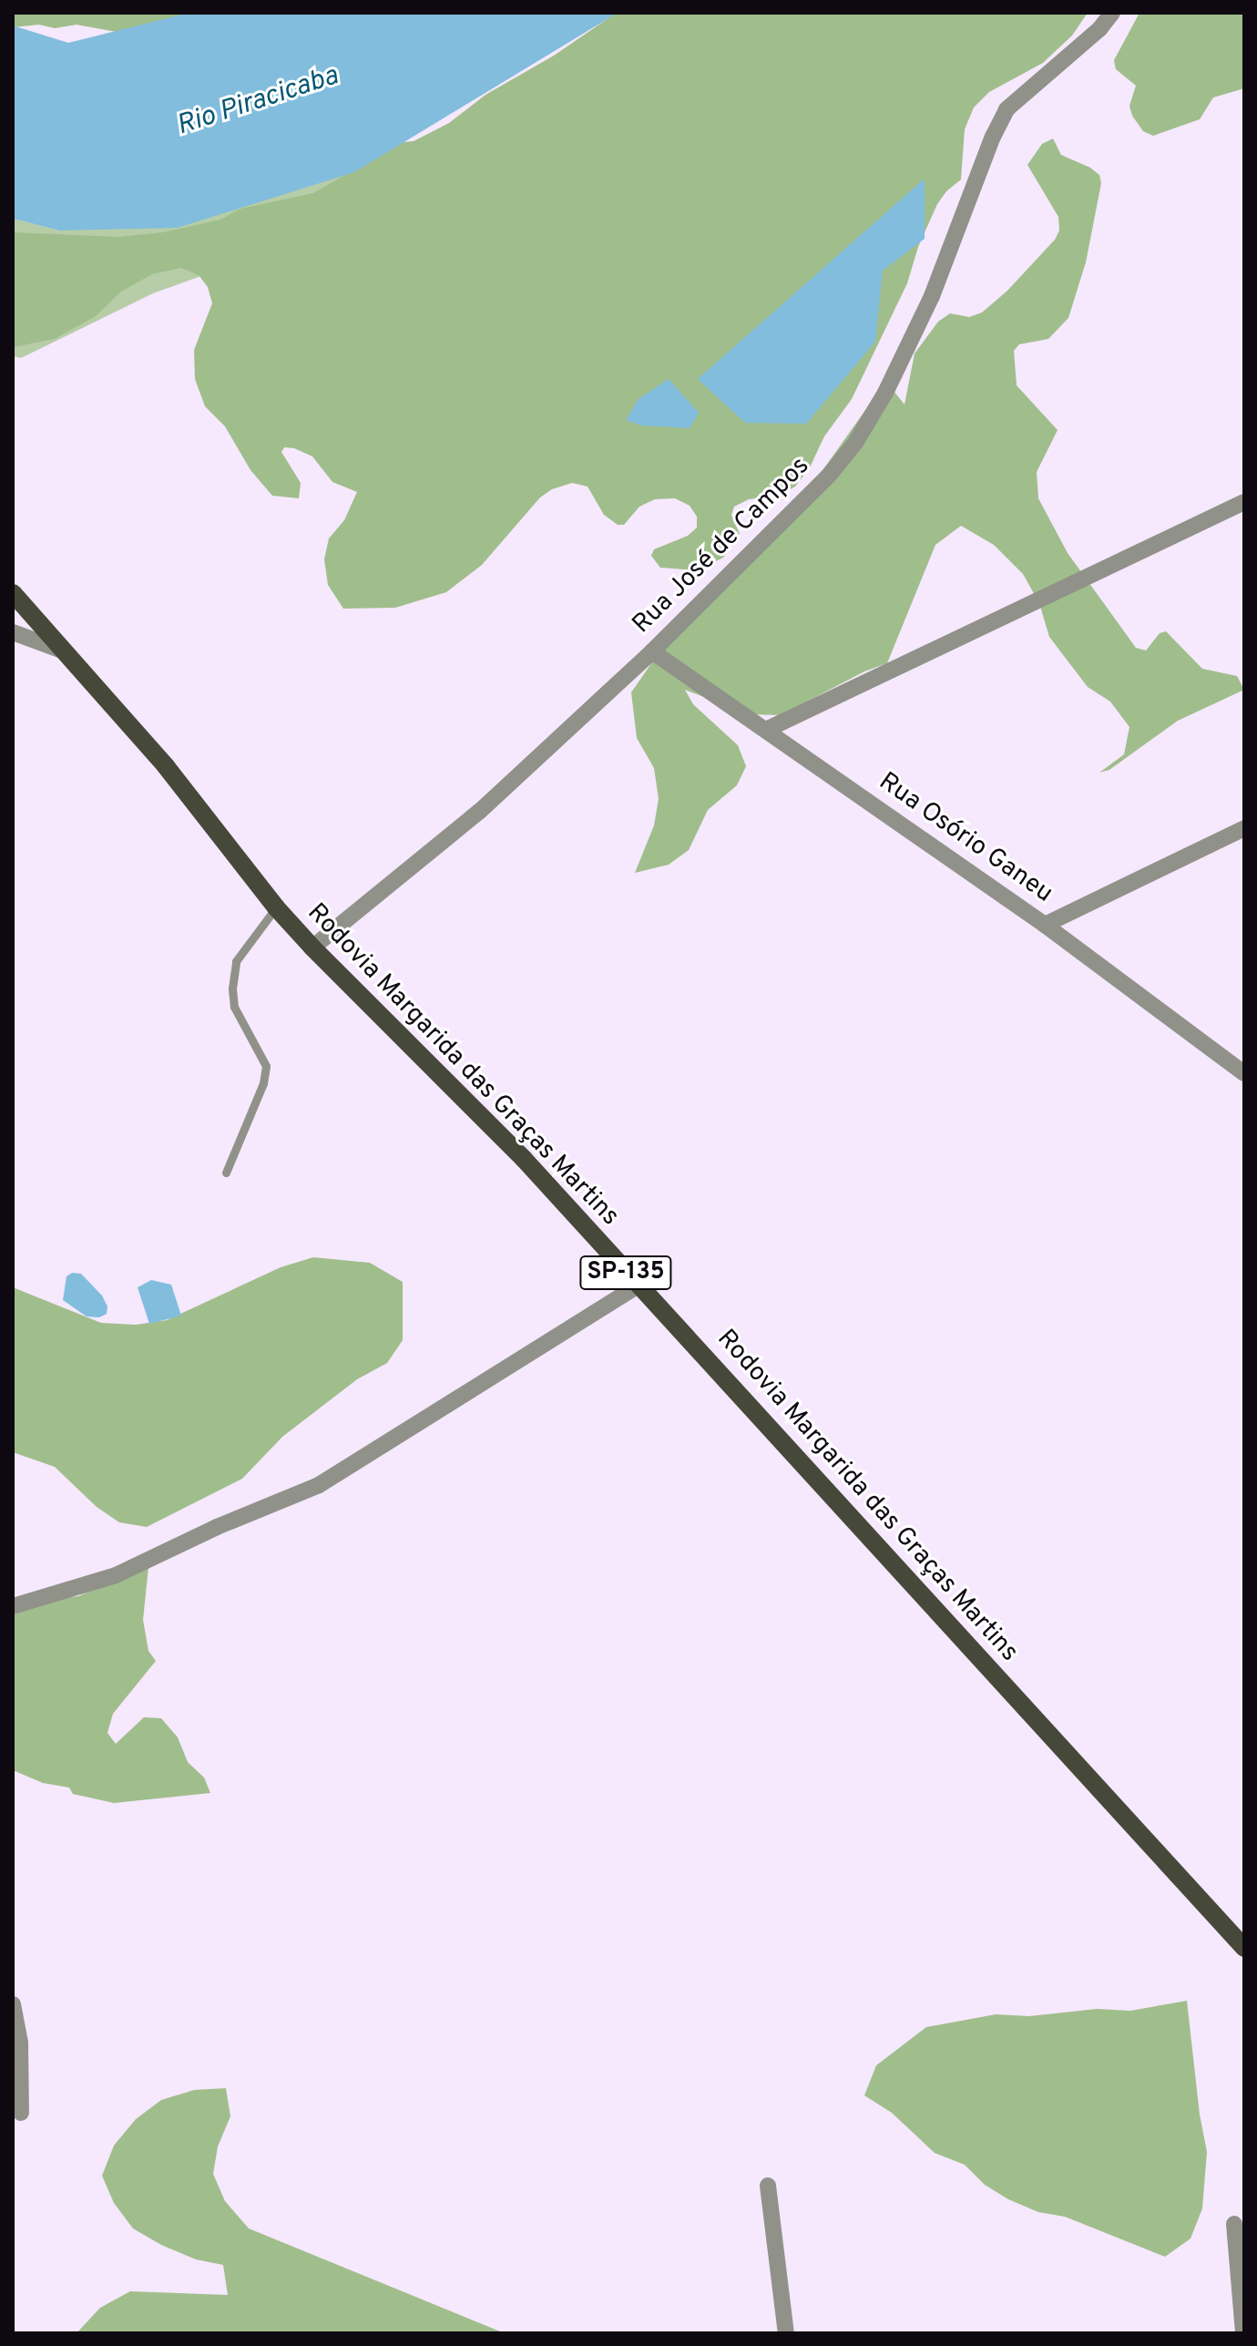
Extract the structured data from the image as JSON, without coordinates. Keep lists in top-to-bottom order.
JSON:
{
  "streets": {
    "main road": ["Rodovia Margarida das Graças Martins", "SP-135"],
    "street": ["Rua José de Campos", "Rua Osório Ganeu"]
  },
  "crossings": [
    ["Rua José de Campos", "Rua Osório Ganeu"],
    ["Rua José de Campos", "Rodovia Margarida das Graças Martins"]
  ],
  "water": ["Rio Piracicaba"]
}
